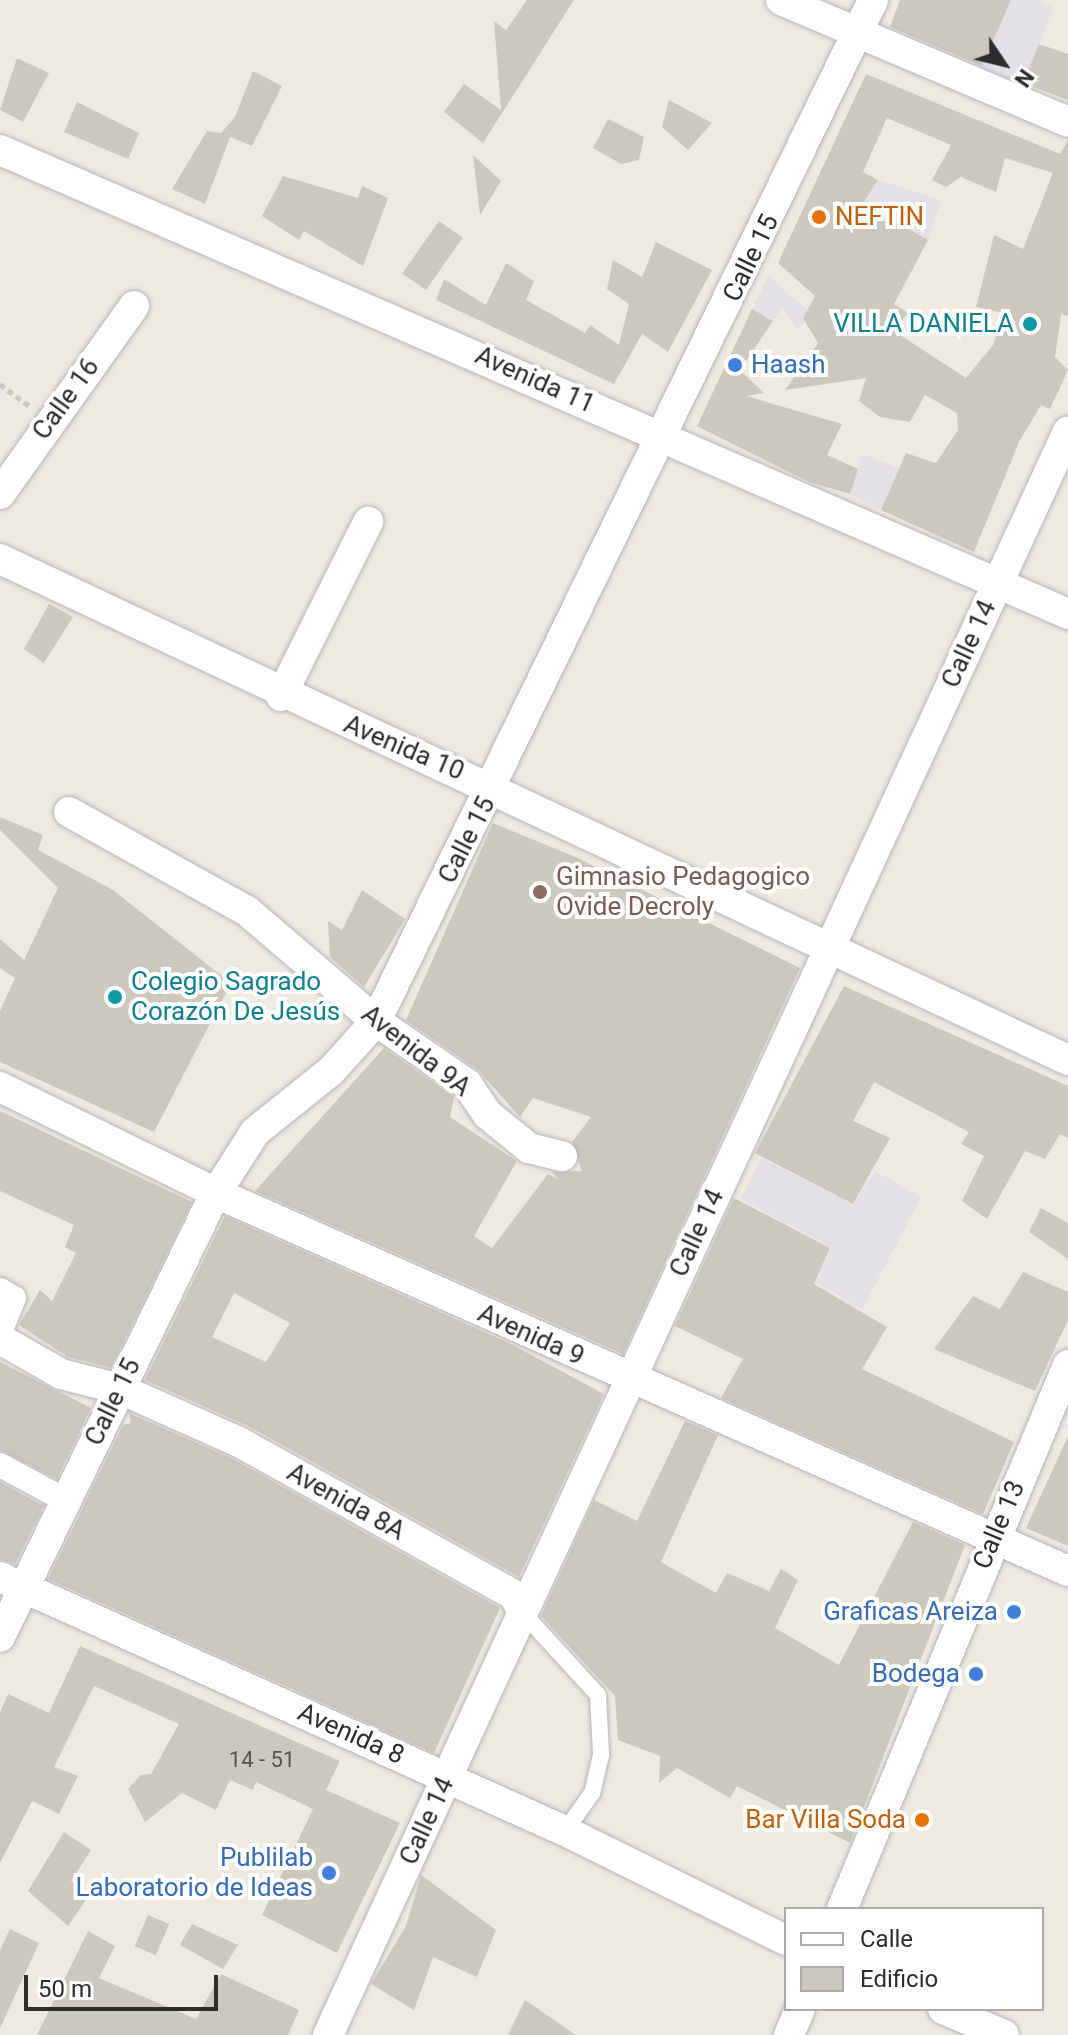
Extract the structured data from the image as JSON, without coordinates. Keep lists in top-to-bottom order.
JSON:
{
  "streets": {
    "street": [
      "Calle 15",
      "Avenida 11",
      "Calle 16",
      "Calle 14",
      "Avenida 10",
      "Avenida 9A",
      "Avenida 9",
      "Avenida 8A",
      "Calle 13",
      "Avenida 8"
    ]
  },
  "crossings": [
    ["Calle 15", "Avenida 11"],
    ["Calle 15", "Avenida 10"],
    ["Calle 15", "Avenida 9A"],
    ["Calle 15", "Avenida 9"],
    ["Calle 15", "Avenida 8A"],
    ["Calle 15", "Avenida 8"],
    ["Avenida 11", "Calle 14"],
    ["Calle 14", "Avenida 10"],
    ["Calle 14", "Avenida 9"],
    ["Calle 14", "Avenida 8A"],
    ["Calle 14", "Avenida 8"],
    ["Avenida 9", "Calle 13"],
    ["Avenida 8A", "Avenida 8"]
  ],
  "places": [
    "NEFTIN",
    "VILLA DANIELA",
    "Haash",
    "Gimnasio Pedagogico Ovide Decroly",
    "Colegio Sagrado Corazón De Jesús",
    "Graficas Areiza",
    "Bodega",
    "Bar Villa Soda",
    "Publilab Laboratorio de Ideas"
  ],
  "house_numbers": ["14 - 51"],
  "legend": ["Calle", "Edificio"],
  "scale_bar": "50 m",
  "north": "bottom right"
}
